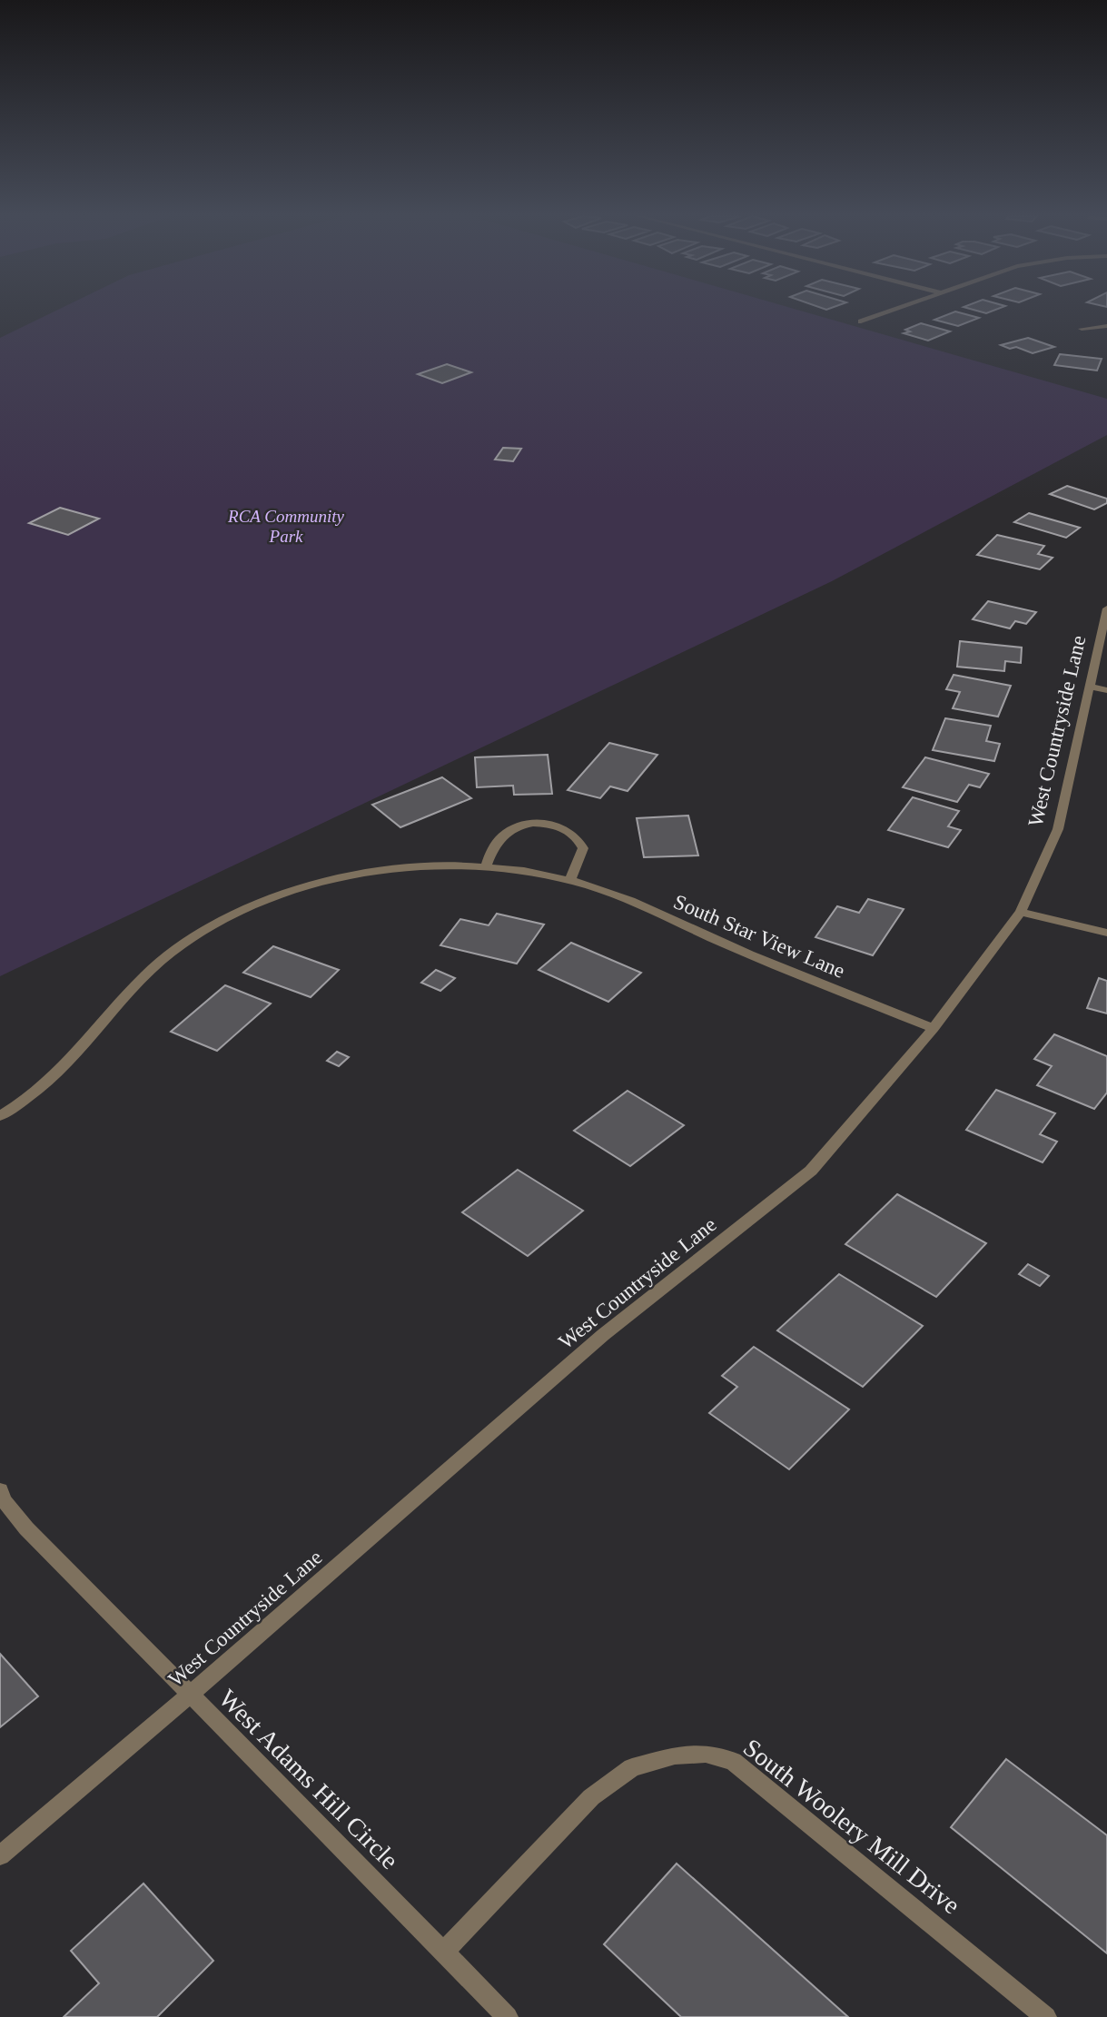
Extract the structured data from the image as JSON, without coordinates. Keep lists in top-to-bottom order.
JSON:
{
  "streets": {
    "street": [
      "West Countryside Lane",
      "South Star View Lane",
      "West Adams Hill Circle",
      "South Woolery Mill Drive"
    ]
  },
  "crossings": [
    ["West Countryside Lane", "South Star View Lane"],
    ["West Countryside Lane", "West Adams Hill Circle"],
    ["West Adams Hill Circle", "South Woolery Mill Drive"]
  ],
  "parks": ["RCA Community Park"]
}
